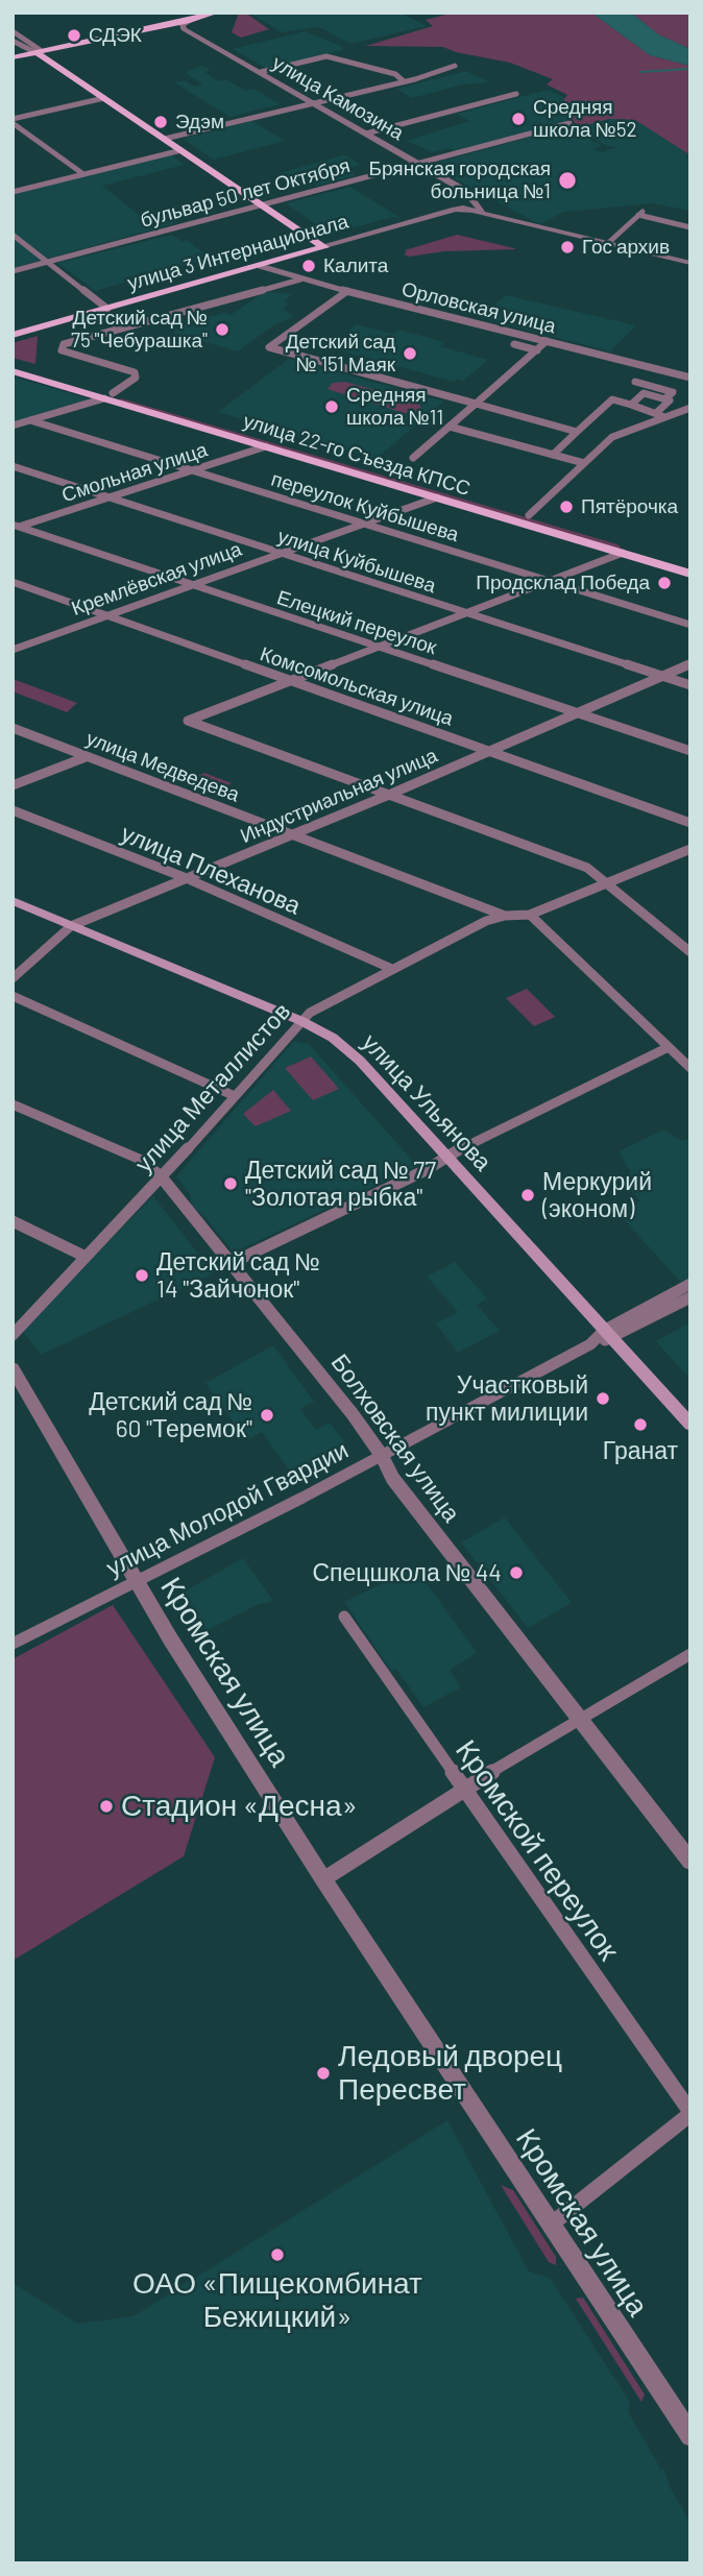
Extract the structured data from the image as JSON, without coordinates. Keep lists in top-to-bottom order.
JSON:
{
  "streets": {
    "main road": ["улица 3 Интернационала", "улица 22-го Съезда КПСС", "улица Ульянова"],
    "street": [
      "улица Камозина",
      "бульвар 50 лет Октября",
      "Орловская улица",
      "Смольная улица",
      "переулок Куйбышева",
      "улица Куйбышева",
      "Кремлёвская улица",
      "Елецкий переулок",
      "Комсомольская улица",
      "улица Медведева",
      "Индустриальная улица",
      "улица Плеханова",
      "улица Металлистов",
      "Болховская улица",
      "улица Молодой Гвардии",
      "Кромская улица",
      "Кромской переулок"
    ]
  },
  "crossings": [
    ["улица Камозина", "бульвар 50 лет Октября"],
    ["улица Камозина", "улица 3 Интернационала"],
    ["улица 3 Интернационала", "Орловская улица"],
    ["улица 22-го Съезда КПСС", "Смольная улица"],
    ["улица 22-го Съезда КПСС", "Кремлёвская улица"],
    ["Смольная улица", "переулок Куйбышева"],
    ["Смольная улица", "улица Куйбышева"],
    ["Смольная улица", "Елецкий переулок"],
    ["переулок Куйбышева", "Кремлёвская улица"],
    ["улица Куйбышева", "Кремлёвская улица"],
    ["улица Куйбышева", "Индустриальная улица"],
    ["Кремлёвская улица", "Елецкий переулок"],
    ["Кремлёвская улица", "Комсомольская улица"],
    ["Елецкий переулок", "Индустриальная улица"],
    ["Комсомольская улица", "Индустриальная улица"],
    ["улица Медведева", "Индустриальная улица"],
    ["улица Медведева", "улица Металлистов"],
    ["Индустриальная улица", "улица Плеханова"],
    ["Индустриальная улица", "улица Ульянова"],
    ["улица Плеханова", "улица Металлистов"],
    ["улица Металлистов", "улица Ульянова"],
    ["улица Металлистов", "Болховская улица"],
    ["улица Ульянова", "улица Молодой Гвардии"],
    ["Болховская улица", "улица Молодой Гвардии"],
    ["улица Молодой Гвардии", "Кромская улица"]
  ],
  "places": [
    "СДЭК",
    "Средняя школа №52",
    "Эдэм",
    "Брянская городская больница №1",
    "Гос архив",
    "Калита",
    "Детский сад № 75 \"Чебурашка\"",
    "Детский сад № 151 Маяк",
    "Средняя школа №11",
    "Пятёрочка",
    "Продсклад Победа",
    "Детский сад № 77 \"Золотая рыбка\"",
    "Меркурий (эконом)",
    "Детский сад № 14 \"Зайчонок\"",
    "Участковый пункт милиции",
    "Детский сад № 60 \"Теремок\"",
    "Гранат",
    "Спецшкола № 44",
    "Стадион «Десна»",
    "Ледовый дворец Пересвет",
    "ОАО «Пищекомбинат Бежицкий»"
  ]
}
